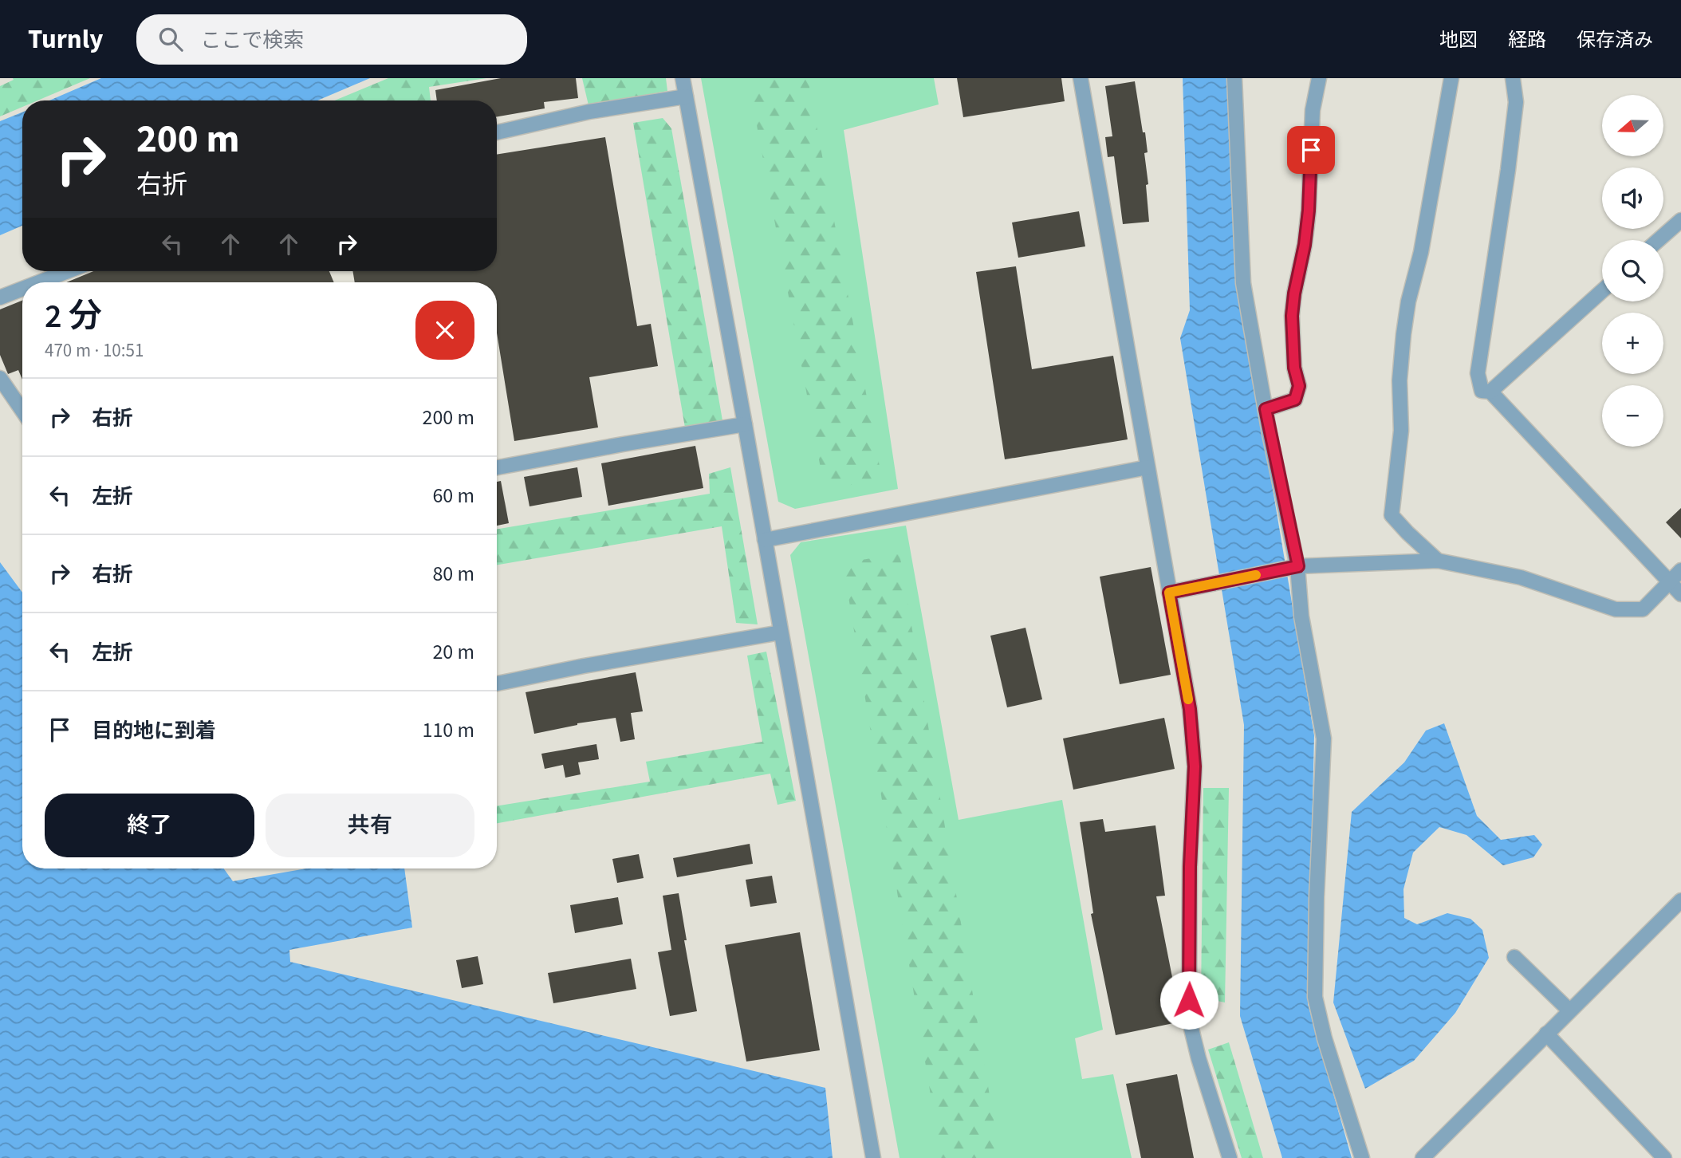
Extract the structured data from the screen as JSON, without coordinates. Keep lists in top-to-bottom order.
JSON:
{
  "north": "left",
  "page": {
    "header": "Turnly",
    "search": "ここで検索",
    "nav": ["地図", "経路", "保存済み"],
    "map_buttons": ["+", "−"],
    "turn": ["200 m", "右折"],
    "heading": ["2 分", "470 m · 10:51"],
    "list": [
      {
        "name": "右折",
        "value": "200 m"
      },
      {
        "name": "左折",
        "value": "60 m"
      },
      {
        "name": "右折",
        "value": "80 m"
      },
      {
        "name": "左折",
        "value": "20 m"
      },
      {
        "name": "目的地に到着",
        "value": "110 m"
      }
    ],
    "buttons": ["終了", "共有"]
  }
}
